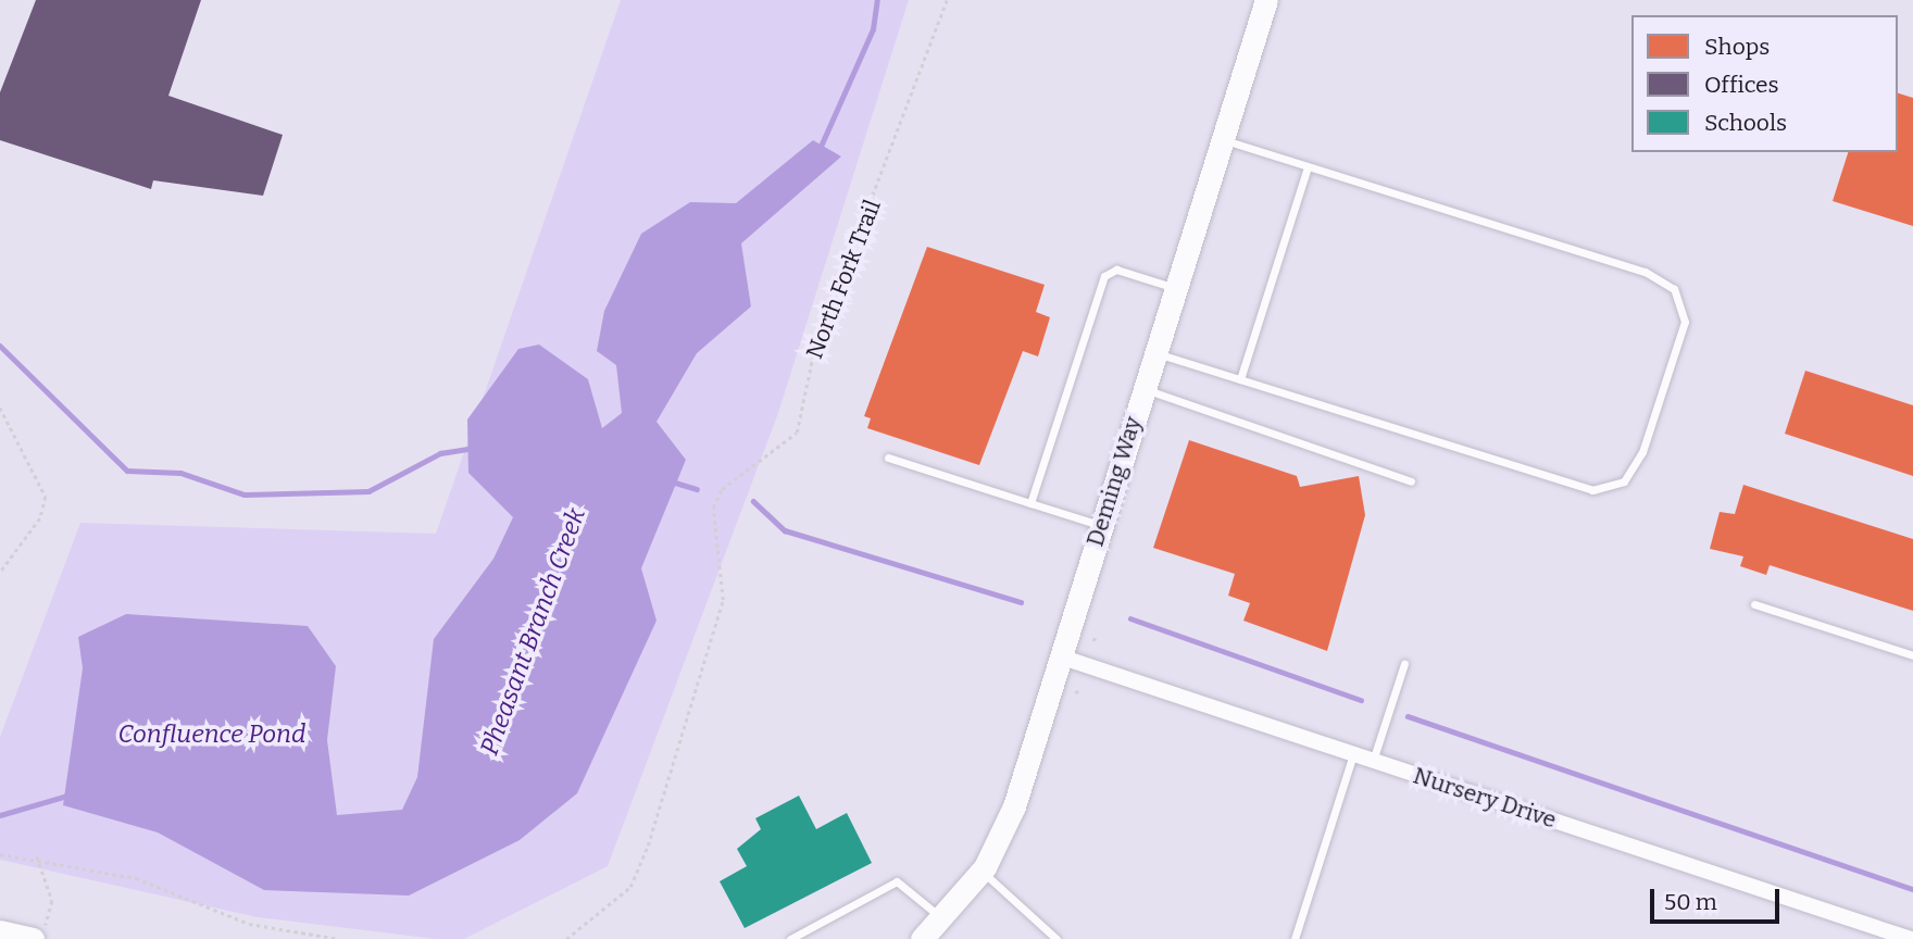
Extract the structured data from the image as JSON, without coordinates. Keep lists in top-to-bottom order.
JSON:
{
  "streets": {
    "street": ["Deming Way", "Nursery Drive"],
    "path": ["North Fork Trail"]
  },
  "crossings": [
    ["Deming Way", "Nursery Drive"]
  ],
  "water": ["Pheasant Branch Creek", "Confluence Pond"],
  "legend": ["Shops", "Offices", "Schools"],
  "scale_bar": "50 m"
}
